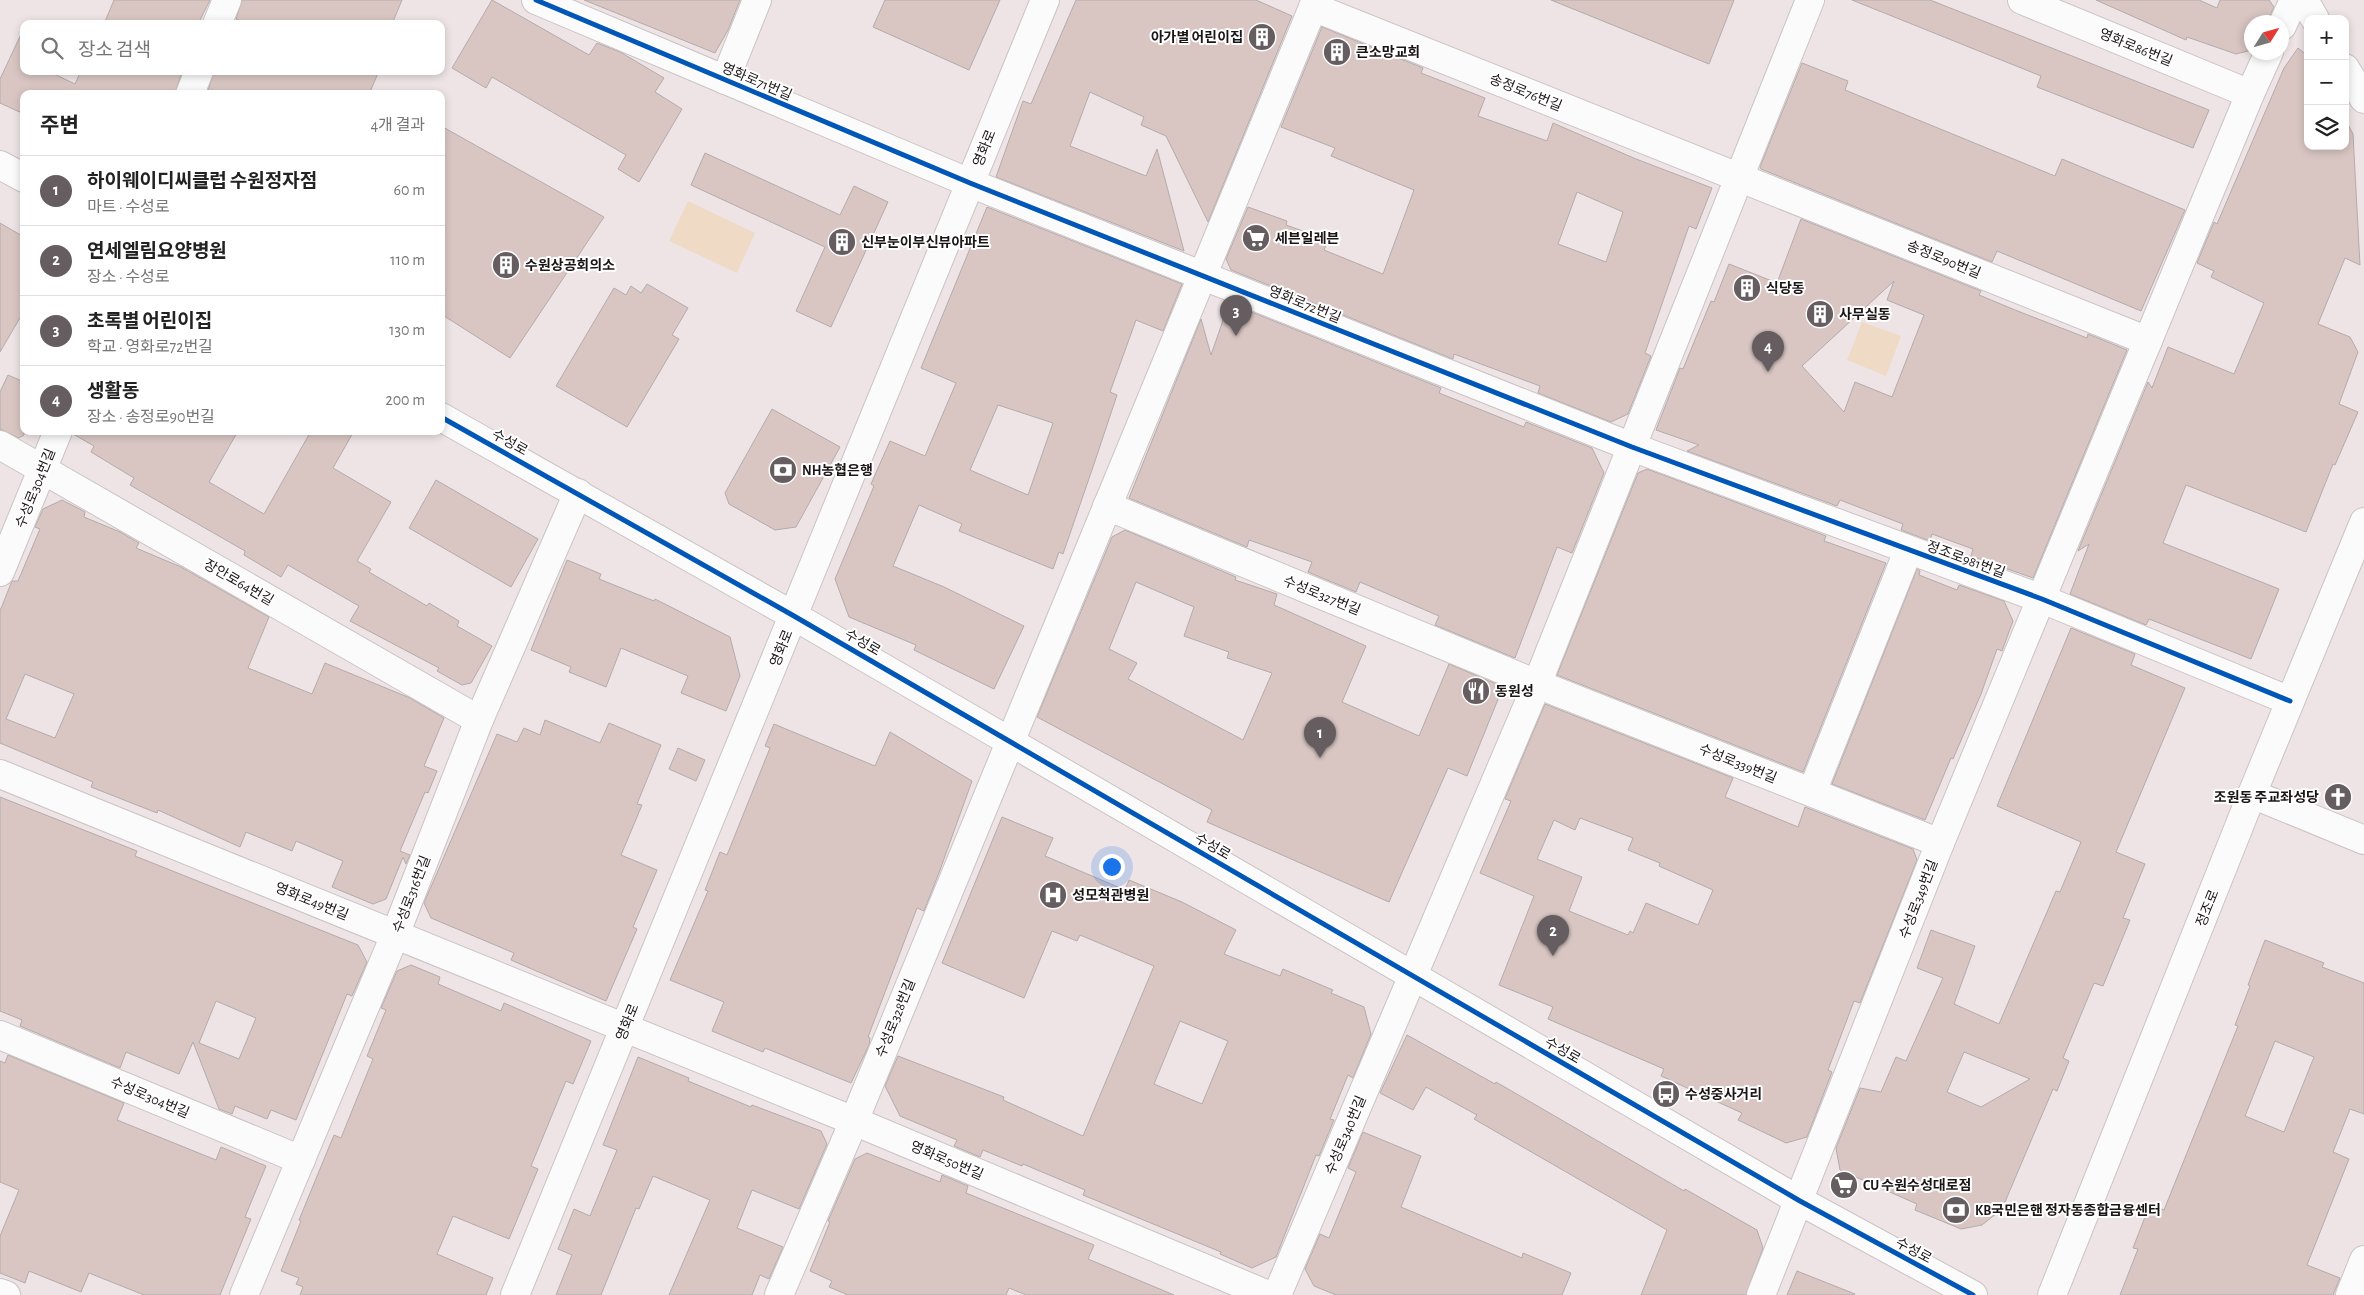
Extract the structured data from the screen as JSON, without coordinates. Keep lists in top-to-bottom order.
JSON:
{
  "streets": {
    "street": [
      "영화로86번길",
      "영화로71번길",
      "송정로76번길",
      "영화로",
      "송정로90번길",
      "영화로72번길",
      "수성로",
      "수성로304번길",
      "정조로981번길",
      "장안로64번길",
      "수성로327번길",
      "수성로339번길",
      "수성로316번길",
      "수성로349번길",
      "영화로49번길",
      "정조로",
      "수성로328번길",
      "수성로340번길",
      "영화로50번길"
    ]
  },
  "crossings": [
    ["영화로86번길", "수성로349번길"],
    ["영화로71번길", "영화로"],
    ["영화로71번길", "영화로72번길"],
    ["송정로76번길", "송정로90번길"],
    ["송정로76번길", "영화로72번길"],
    ["영화로", "영화로72번길"],
    ["영화로", "수성로"],
    ["영화로", "영화로49번길"],
    ["영화로", "영화로50번길"],
    ["송정로90번길", "수성로349번길"],
    ["영화로72번길", "정조로981번길"],
    ["수성로", "수성로316번길"],
    ["수성로", "수성로349번길"],
    ["수성로", "수성로328번길"],
    ["수성로", "수성로340번길"],
    ["수성로304번길", "장안로64번길"],
    ["수성로304번길", "수성로316번길"],
    ["정조로981번길", "수성로339번길"],
    ["정조로981번길", "수성로349번길"],
    ["정조로981번길", "정조로"],
    ["장안로64번길", "수성로316번길"],
    ["수성로327번길", "수성로339번길"],
    ["수성로339번길", "수성로349번길"],
    ["수성로316번길", "영화로49번길"],
    ["영화로49번길", "영화로50번길"],
    ["수성로328번길", "영화로50번길"]
  ],
  "places": {
    "building": [
      "아가별 어린이집",
      "큰소망교회",
      "신부눈이부신뷰아파트",
      "수원상공회의소",
      "식당동",
      "사무실동"
    ],
    "supermarket": ["세븐일레븐", "CU 수원수성대로점"],
    "bank": ["NH농협은행", "KB국민은핸 정자동종합금융센터"],
    "restaurant": ["동원성"],
    "church": ["조원동 주교좌성당"],
    "hospital": ["성모척관병원"],
    "bus stop": ["수성중사거리"]
  },
  "north": "top right",
  "page": {
    "map_buttons": ["+", "−"],
    "search": "장소 검색",
    "heading": ["주변", "4개 결과"],
    "list": [
      {
        "mark": "1",
        "name": "하이웨이디씨클럽 수원정자점",
        "note": "마트 · 수성로",
        "value": "60 m"
      },
      {
        "mark": "2",
        "name": "연세엘림요양병원",
        "note": "장소 · 수성로",
        "value": "110 m"
      },
      {
        "mark": "3",
        "name": "초록별 어린이집",
        "note": "학교 · 영화로72번길",
        "value": "130 m"
      },
      {
        "mark": "4",
        "name": "생활동",
        "note": "장소 · 송정로90번길",
        "value": "200 m"
      }
    ],
    "pins": [
      "3",
      "4",
      "1",
      "2"
    ]
  }
}
